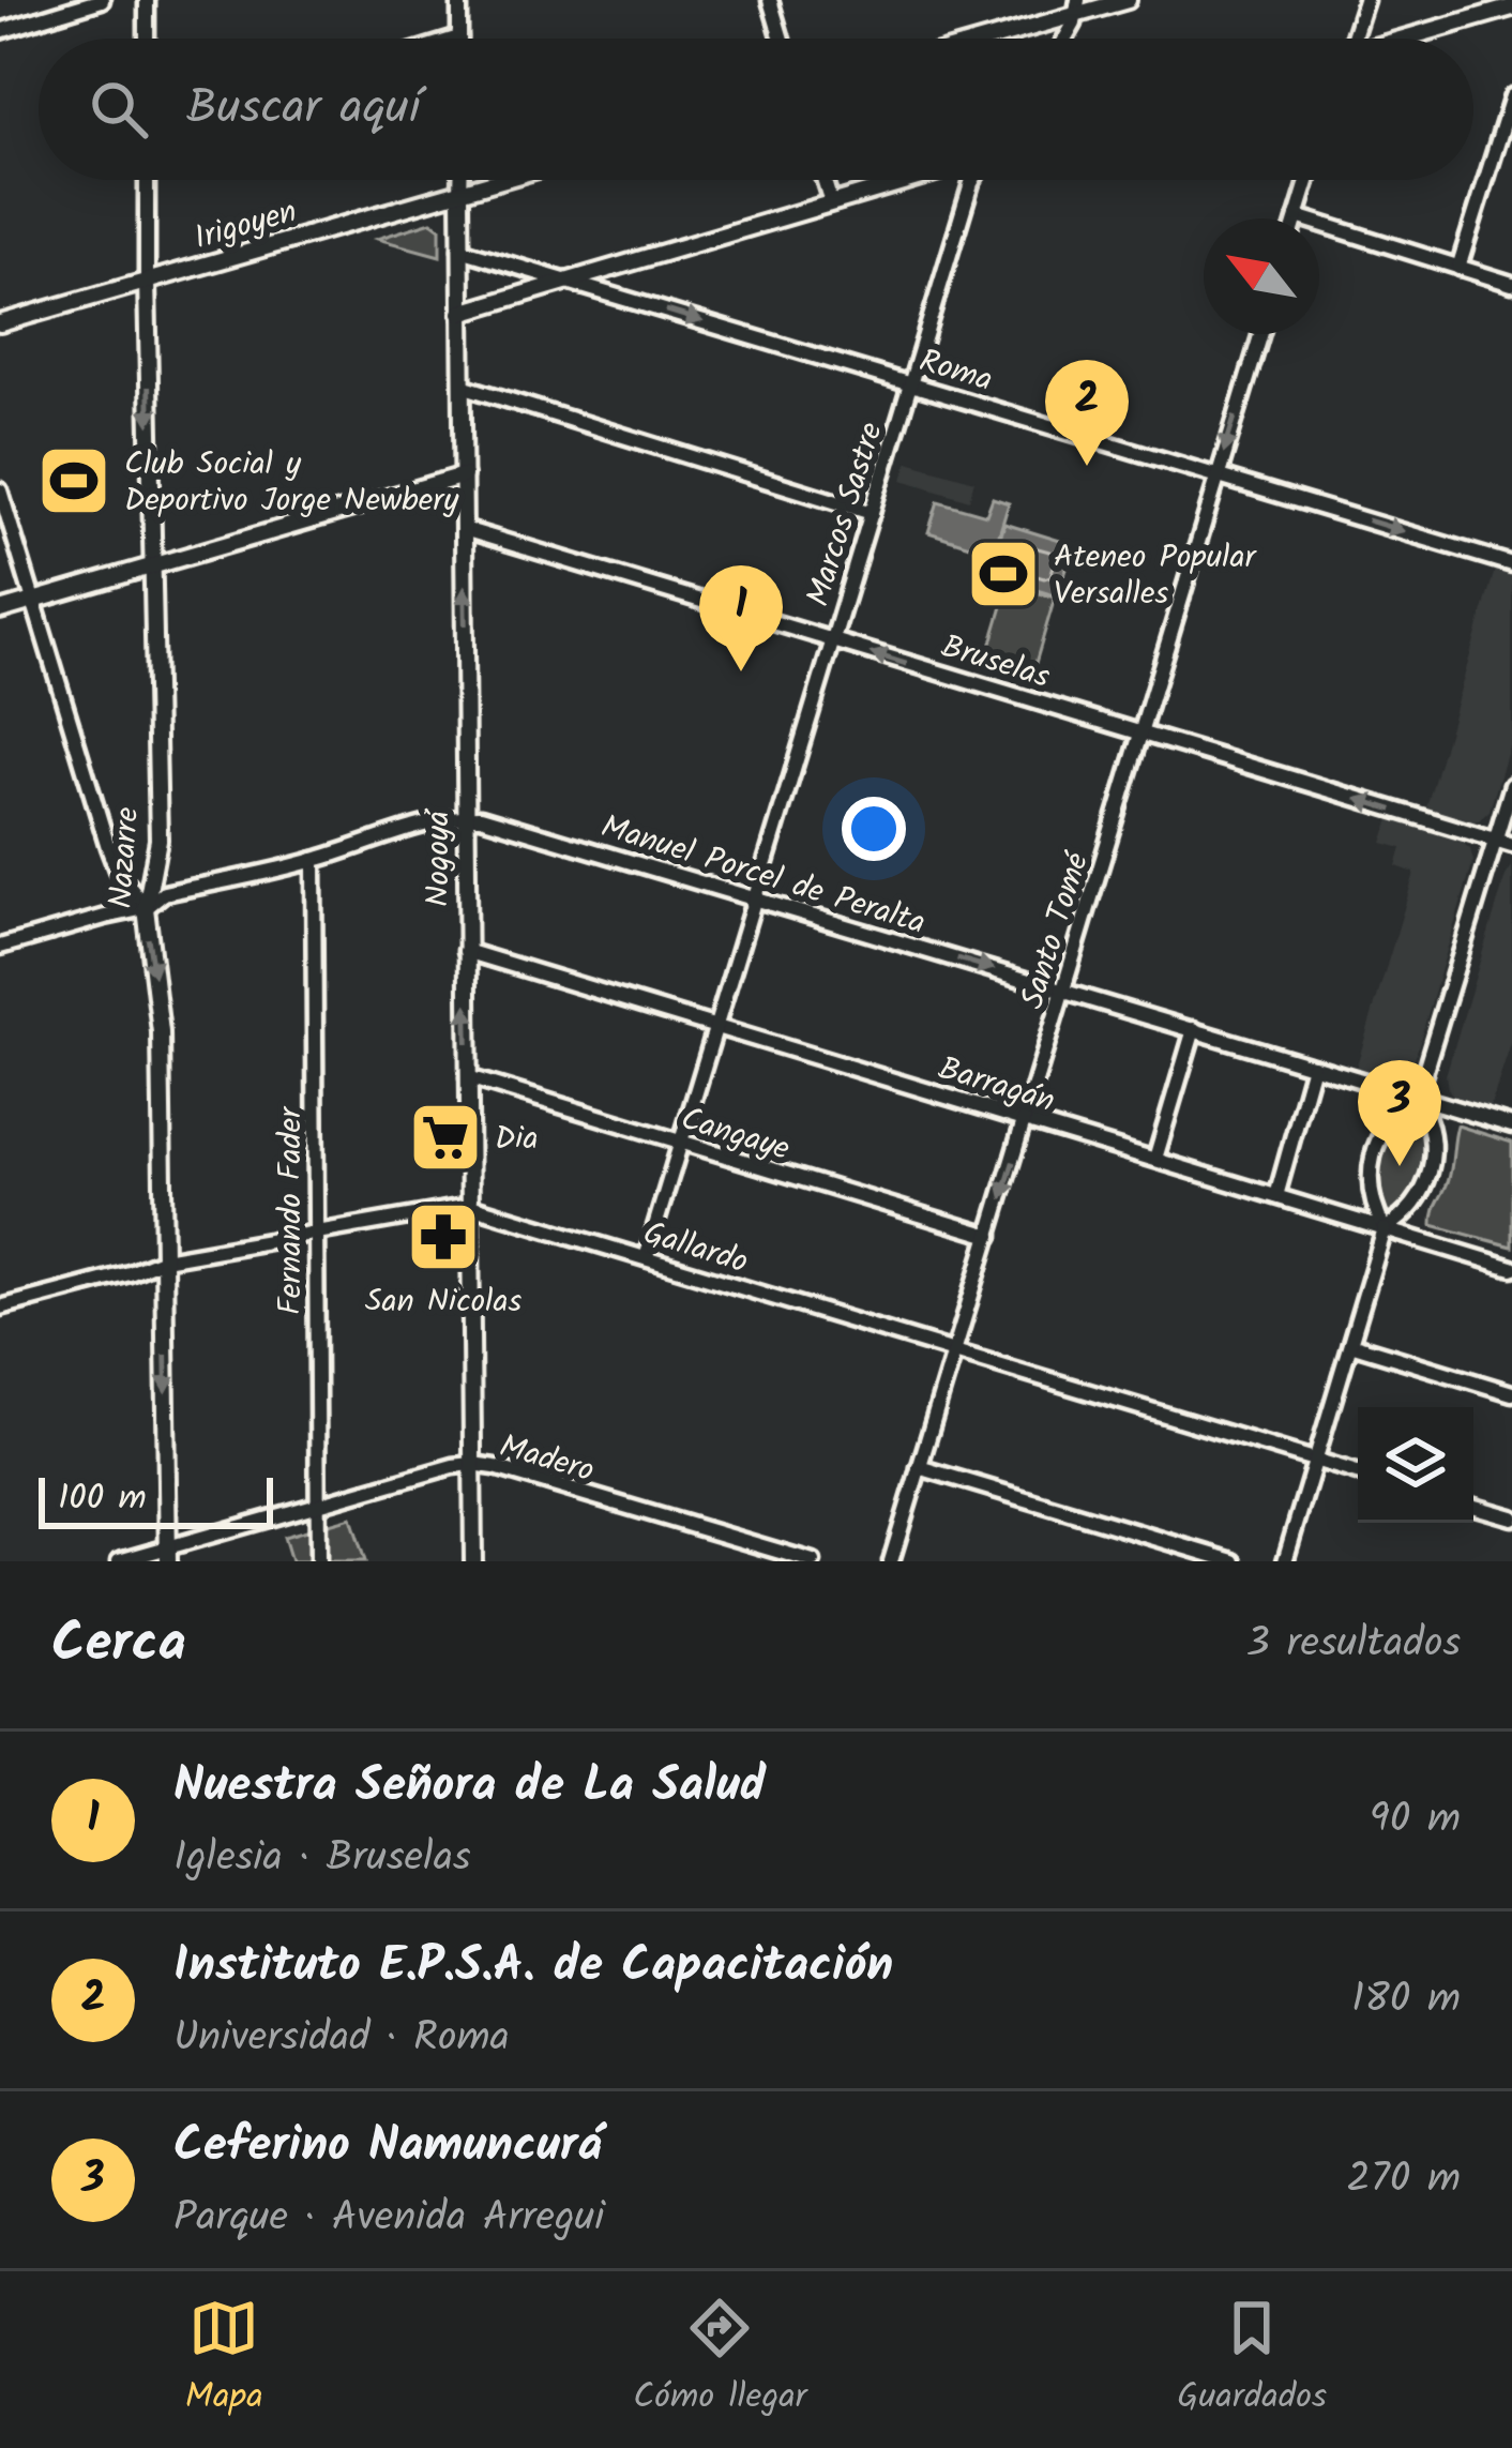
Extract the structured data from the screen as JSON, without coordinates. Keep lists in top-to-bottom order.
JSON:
{
  "streets": {
    "street": [
      "Irigoyen",
      "Roma",
      "Marcos Sastre",
      "Bruselas",
      "Nazarre",
      "Nogoyá",
      "Manuel Porcel de Peralta",
      "Santo Tomé",
      "Barragán",
      "Cangaye",
      "Fernando Fader",
      "Gallardo",
      "Madero"
    ]
  },
  "crossings": [
    ["Irigoyen", "Nazarre"],
    ["Irigoyen", "Nogoyá"],
    ["Roma", "Marcos Sastre"],
    ["Roma", "Nogoyá"],
    ["Roma", "Santo Tomé"],
    ["Marcos Sastre", "Bruselas"],
    ["Marcos Sastre", "Manuel Porcel de Peralta"],
    ["Marcos Sastre", "Barragán"],
    ["Marcos Sastre", "Cangaye"],
    ["Marcos Sastre", "Gallardo"],
    ["Bruselas", "Nogoyá"],
    ["Bruselas", "Santo Tomé"],
    ["Nazarre", "Manuel Porcel de Peralta"],
    ["Nazarre", "Gallardo"],
    ["Nazarre", "Madero"],
    ["Nogoyá", "Manuel Porcel de Peralta"],
    ["Nogoyá", "Barragán"],
    ["Nogoyá", "Cangaye"],
    ["Nogoyá", "Gallardo"],
    ["Nogoyá", "Madero"],
    ["Manuel Porcel de Peralta", "Santo Tomé"],
    ["Manuel Porcel de Peralta", "Fernando Fader"],
    ["Santo Tomé", "Barragán"],
    ["Santo Tomé", "Cangaye"],
    ["Santo Tomé", "Gallardo"],
    ["Fernando Fader", "Gallardo"],
    ["Fernando Fader", "Madero"]
  ],
  "one_way": ["Roma", "Bruselas", "Nazarre"],
  "places": {
    "sports": ["Club Social y Deportivo Jorge Newbery", "Ateneo Popular Versalles"],
    "supermarket": ["Dia"],
    "pharmacy": ["San Nicolas"]
  },
  "scale_bar": "100 m",
  "north": "top left",
  "page": {
    "search": "Buscar aquí",
    "pins": ["2", "1", "3"],
    "scale": "100 m",
    "heading": ["Cerca", "3 resultados"],
    "list": [
      {
        "mark": "1",
        "name": "Nuestra Señora de La Salud",
        "note": "Iglesia · Bruselas",
        "value": "90 m"
      },
      {
        "mark": "2",
        "name": "Instituto E.P.S.A. de Capacitación",
        "note": "Universidad · Roma",
        "value": "180 m"
      },
      {
        "mark": "3",
        "name": "Ceferino Namuncurá",
        "note": "Parque · Avenida Arregui",
        "value": "270 m"
      }
    ],
    "nav": ["Mapa", "Cómo llegar", "Guardados"]
  }
}
